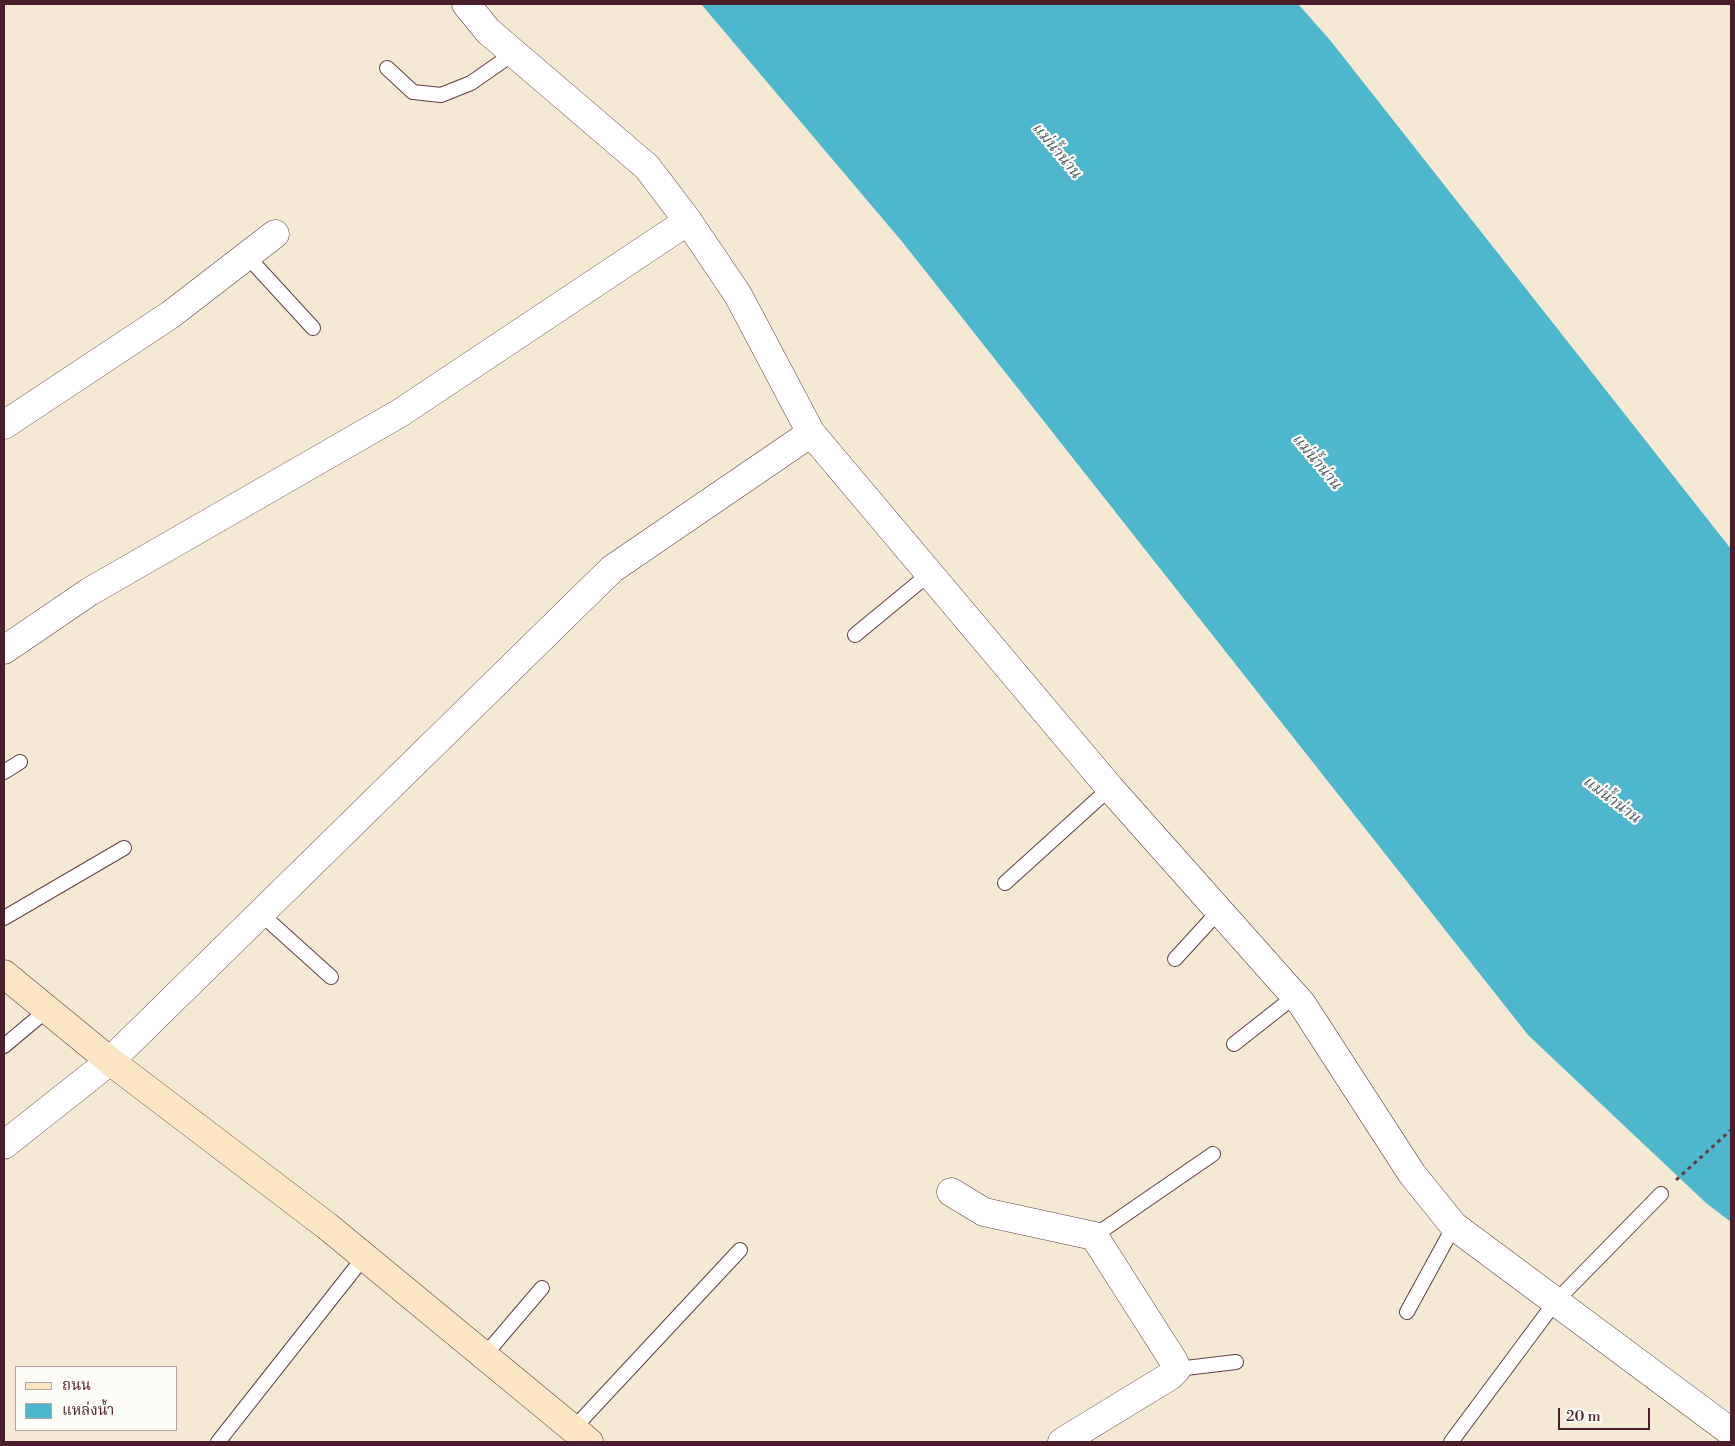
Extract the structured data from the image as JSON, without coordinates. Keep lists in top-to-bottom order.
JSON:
{
  "water": ["แม่น้ำน่าน"],
  "legend": ["ถนน", "แหล่งน้ำ"],
  "scale_bar": "20 m"
}
